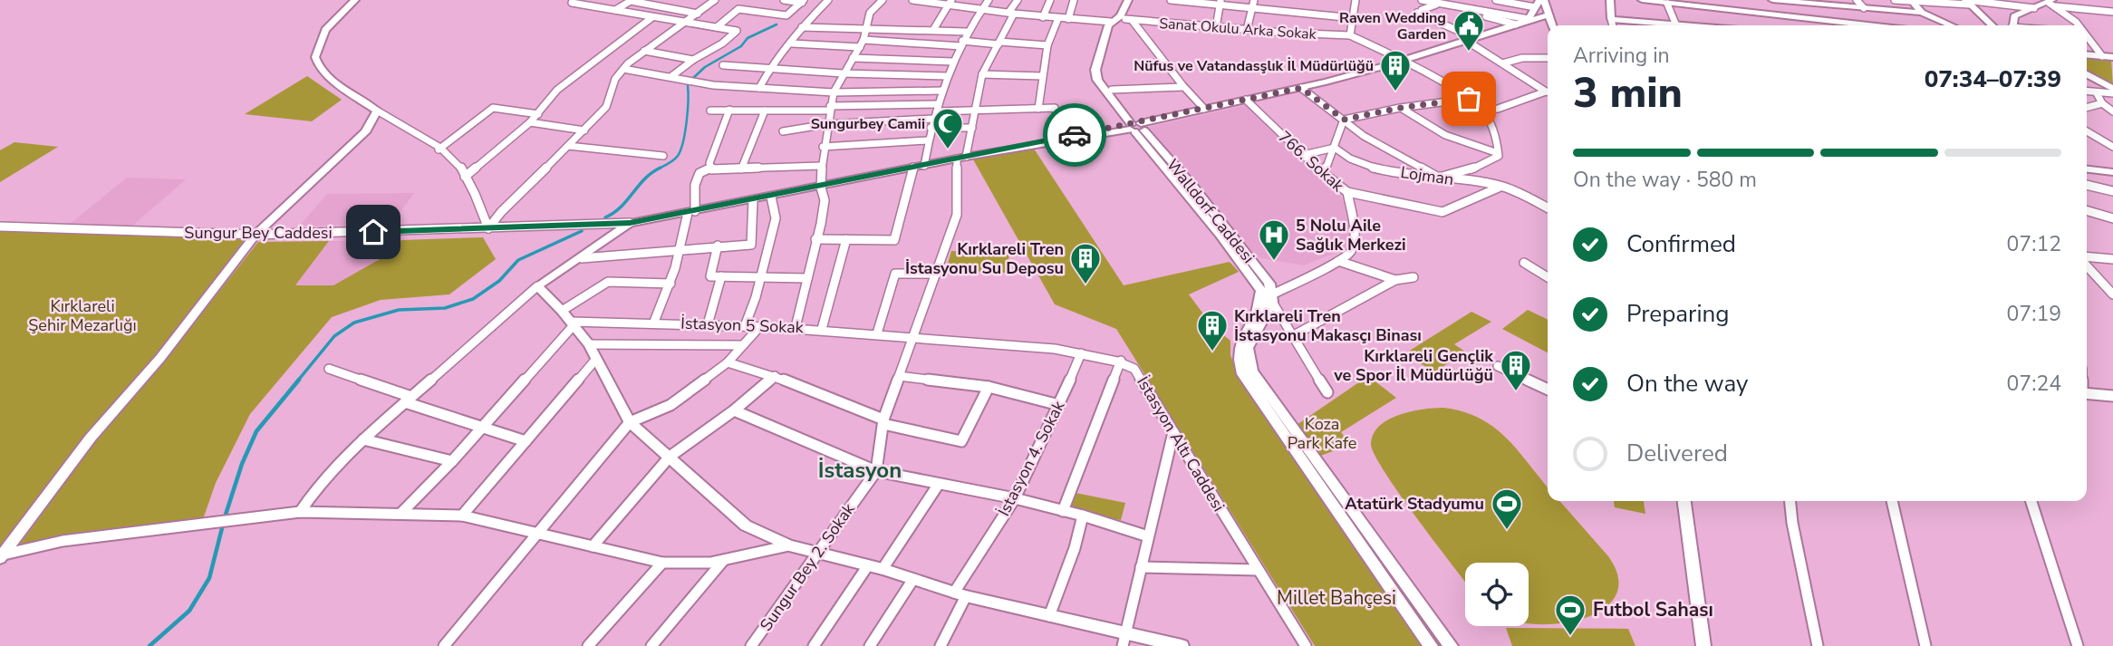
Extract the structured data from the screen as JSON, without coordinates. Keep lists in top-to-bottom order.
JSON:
{
  "streets": {
    "main road": ["Sungur Bey Caddesi"],
    "street": [
      "Sanat Okulu Arka Sokak",
      "766. Sokak",
      "Lojman",
      "Walldorf Caddesi",
      "İstasyon 5 Sokak",
      "İstasyon Altı Caddesi",
      "İstasyon 4. Sokak",
      "Sungur Bey 2. Sokak"
    ]
  },
  "crossings": [
    ["Sanat Okulu Arka Sokak", "Walldorf Caddesi"],
    ["766. Sokak", "Sungur Bey Caddesi"],
    ["Walldorf Caddesi", "Sungur Bey Caddesi"],
    ["Sungur Bey Caddesi", "Sungur Bey 2. Sokak"],
    ["İstasyon 5 Sokak", "Sungur Bey 2. Sokak"]
  ],
  "districts": ["İstasyon"],
  "parks": ["Kırklareli Şehir Mezarlığı", "Koza Park Kafe", "Millet Bahçesi"],
  "places": {
    "public building": ["Raven Wedding Garden"],
    "building": [
      "Nüfus ve Vatandasşlık İl Müdürlüğü",
      "Kırklareli Tren İstasyonu Su Deposu",
      "Kırklareli Tren İstasyonu Makasçı Binası",
      "Kırklareli Gençlik ve Spor İl Müdürlüğü"
    ],
    "mosque": ["Sungurbey Camii"],
    "hospital": ["5 Nolu Aile Sağlık Merkezi"],
    "sports": ["Atatürk Stadyumu", "Futbol Sahası"]
  },
  "page": {
    "heading": ["3 min", "Arriving in", "07:34–07:39"],
    "bar": "On the way · 580 m",
    "list": [
      ["Confirmed", "07:12"],
      ["Preparing", "07:19"],
      ["On the way", "07:24"],
      "Delivered"
    ]
  }
}
